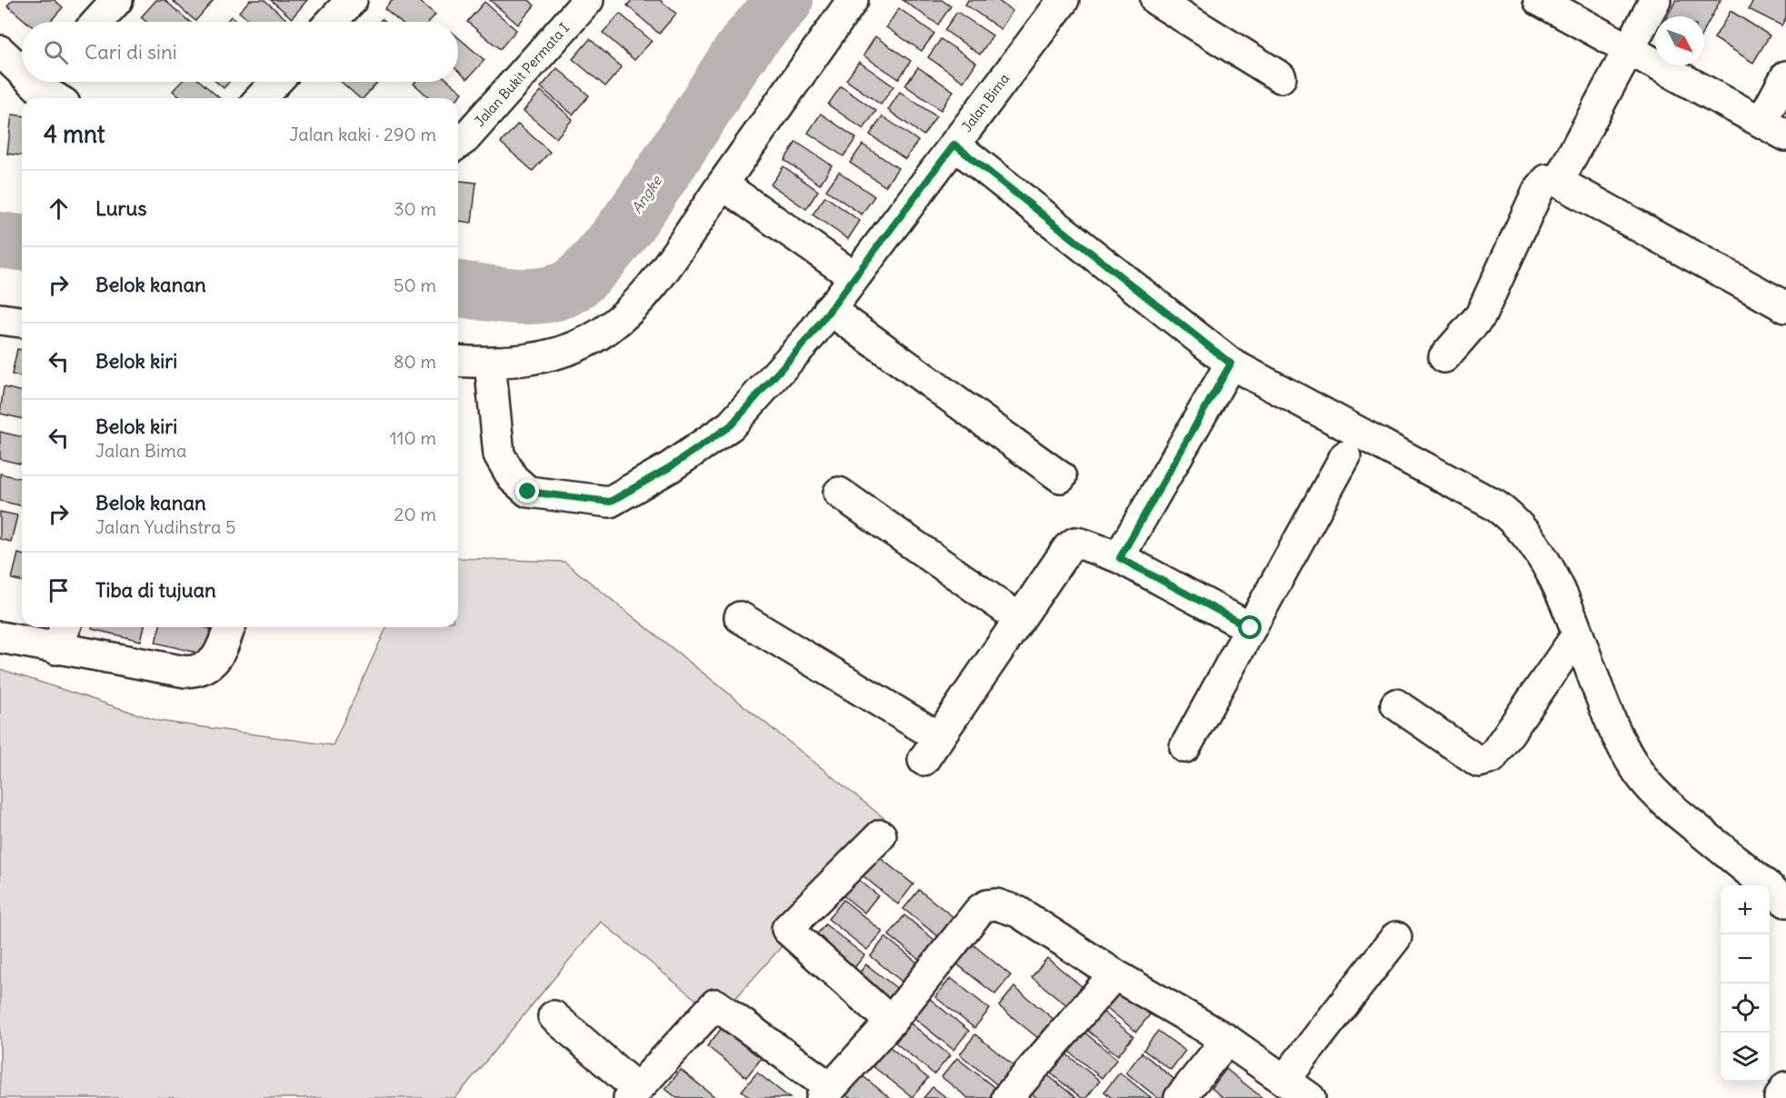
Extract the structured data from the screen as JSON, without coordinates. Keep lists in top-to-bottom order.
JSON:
{
  "streets": {
    "street": ["Jalan Bukit Permata I", "Jalan Bima"]
  },
  "water": ["Angke"],
  "north": "bottom right",
  "page": {
    "search": "Cari di sini",
    "heading": ["4 mnt", "Jalan kaki · 290 m"],
    "list": [
      ["Lurus", "30 m"],
      ["Belok kanan", "50 m"],
      ["Belok kiri", "80 m"],
      ["Belok kiri", "Jalan Bima", "110 m"],
      ["Belok kanan", "Jalan Yudihstra 5", "20 m"],
      "Tiba di tujuan"
    ],
    "map_buttons": ["+", "−"]
  }
}
